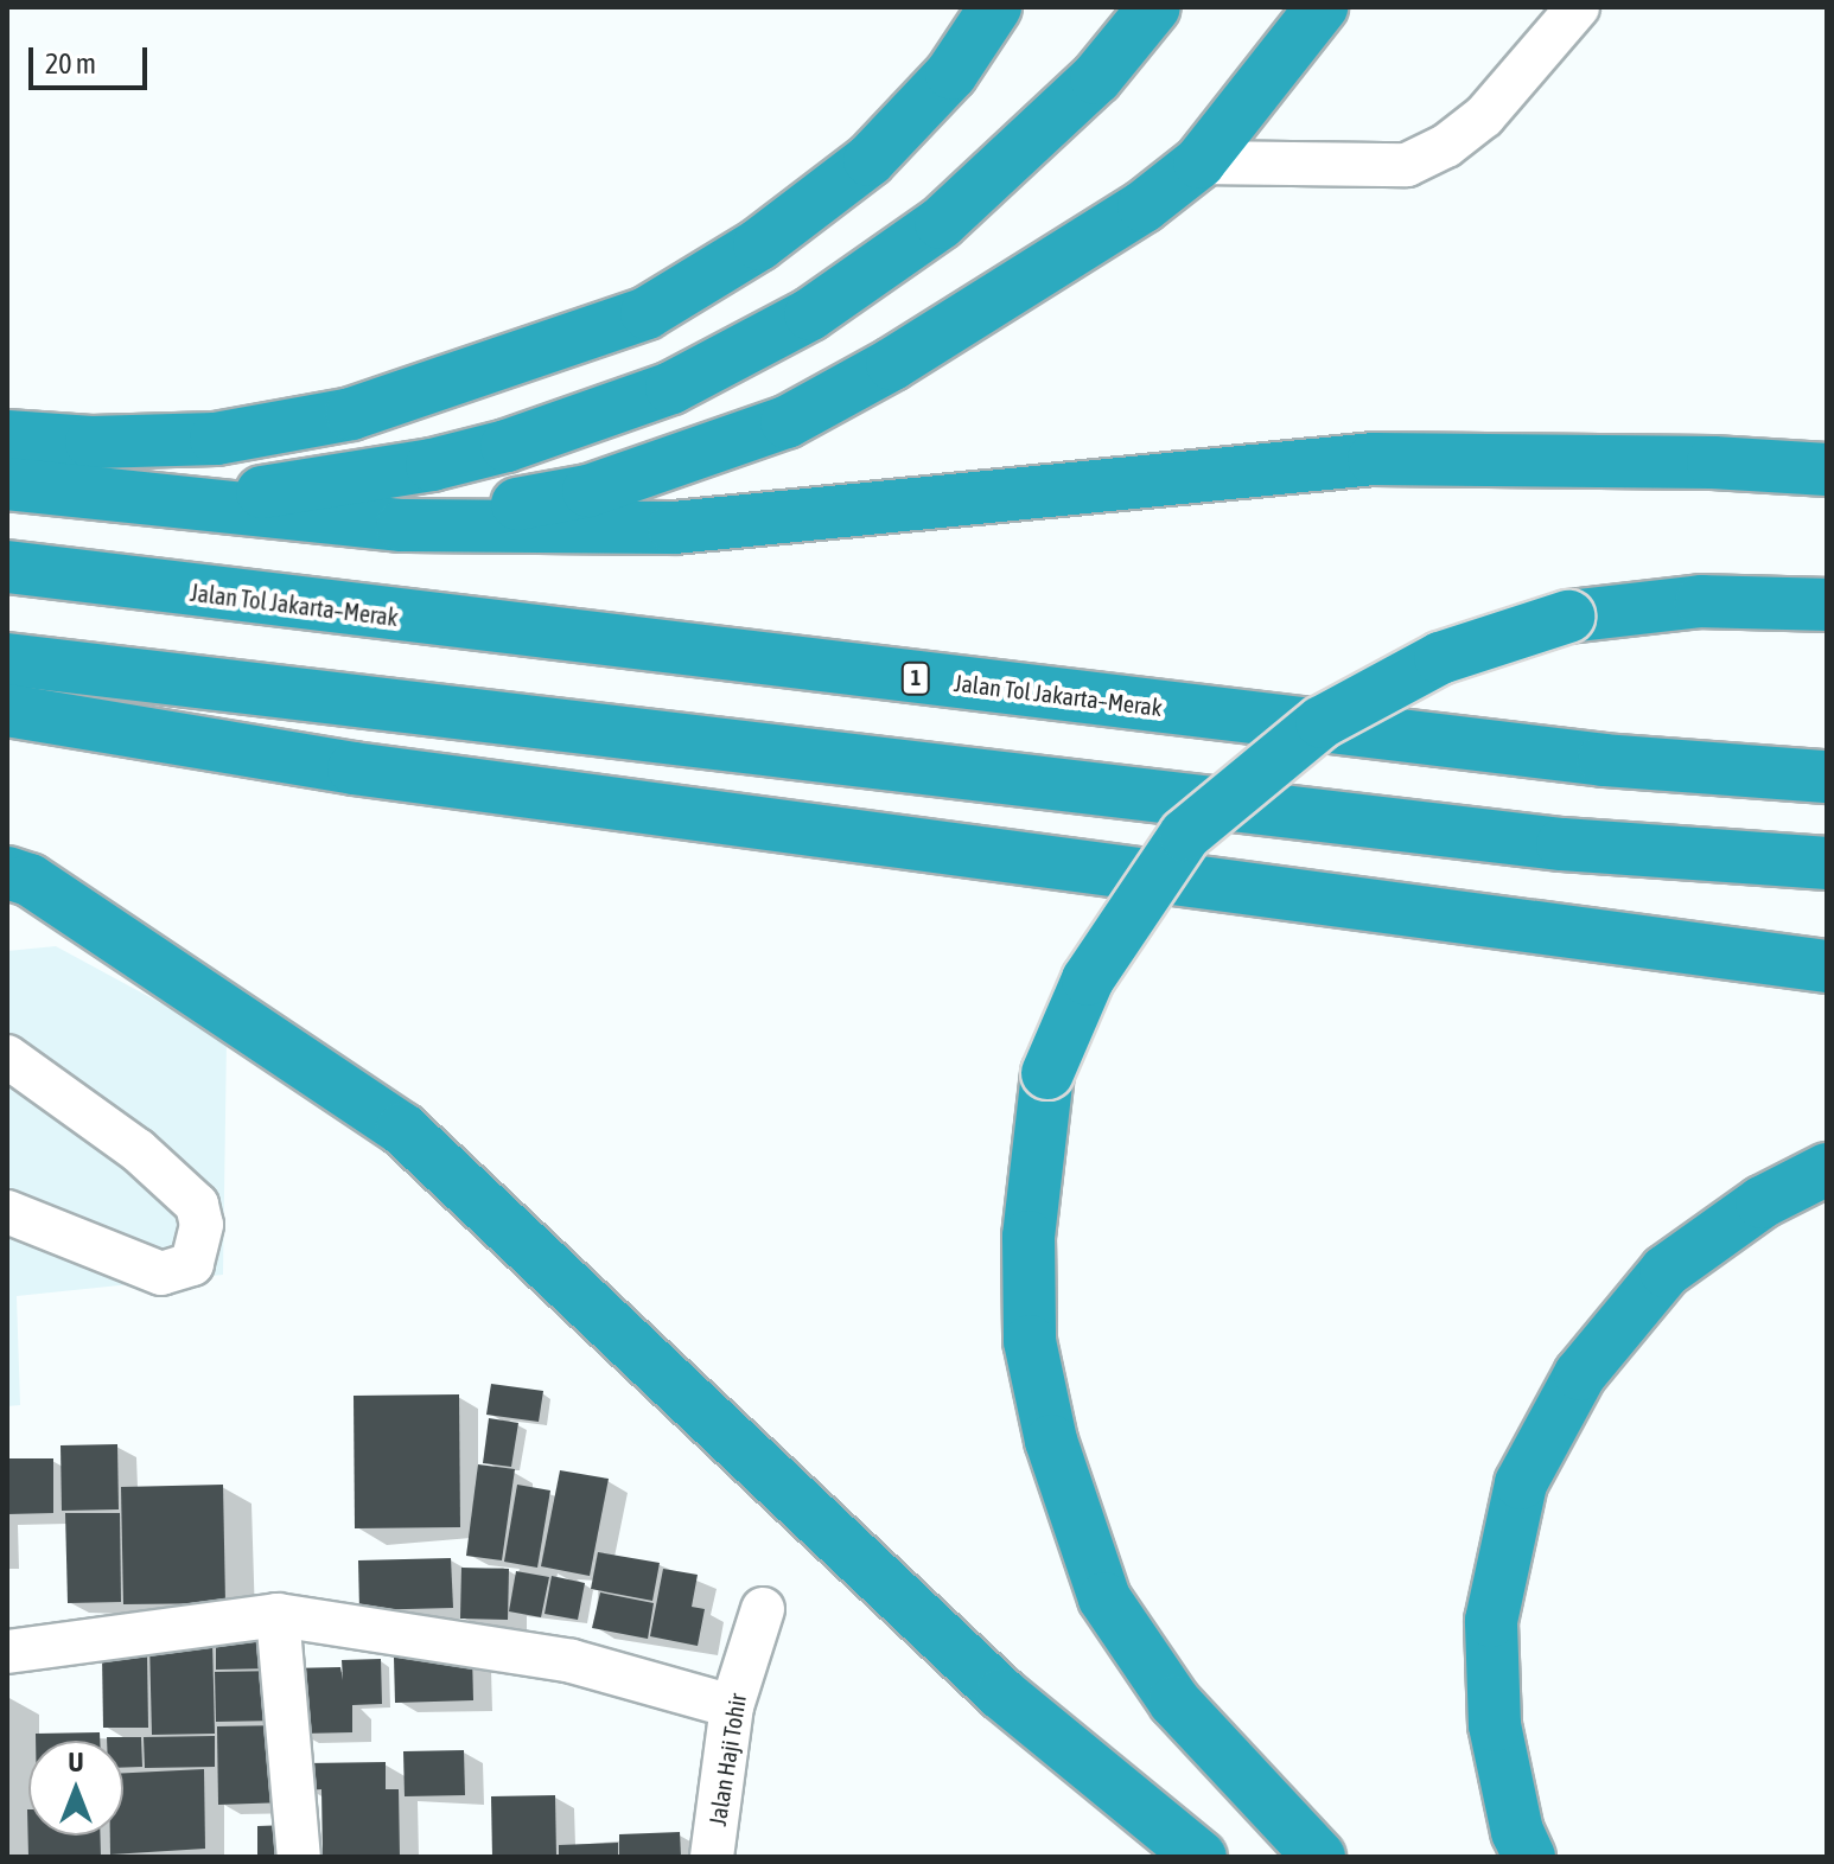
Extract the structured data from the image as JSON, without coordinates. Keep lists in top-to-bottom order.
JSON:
{
  "streets": {
    "highway": ["Jalan Tol Jakarta–Merak", "1"],
    "street": ["Jalan Haji Tohir"]
  },
  "scale_bar": "20 m",
  "north": "top"
}
